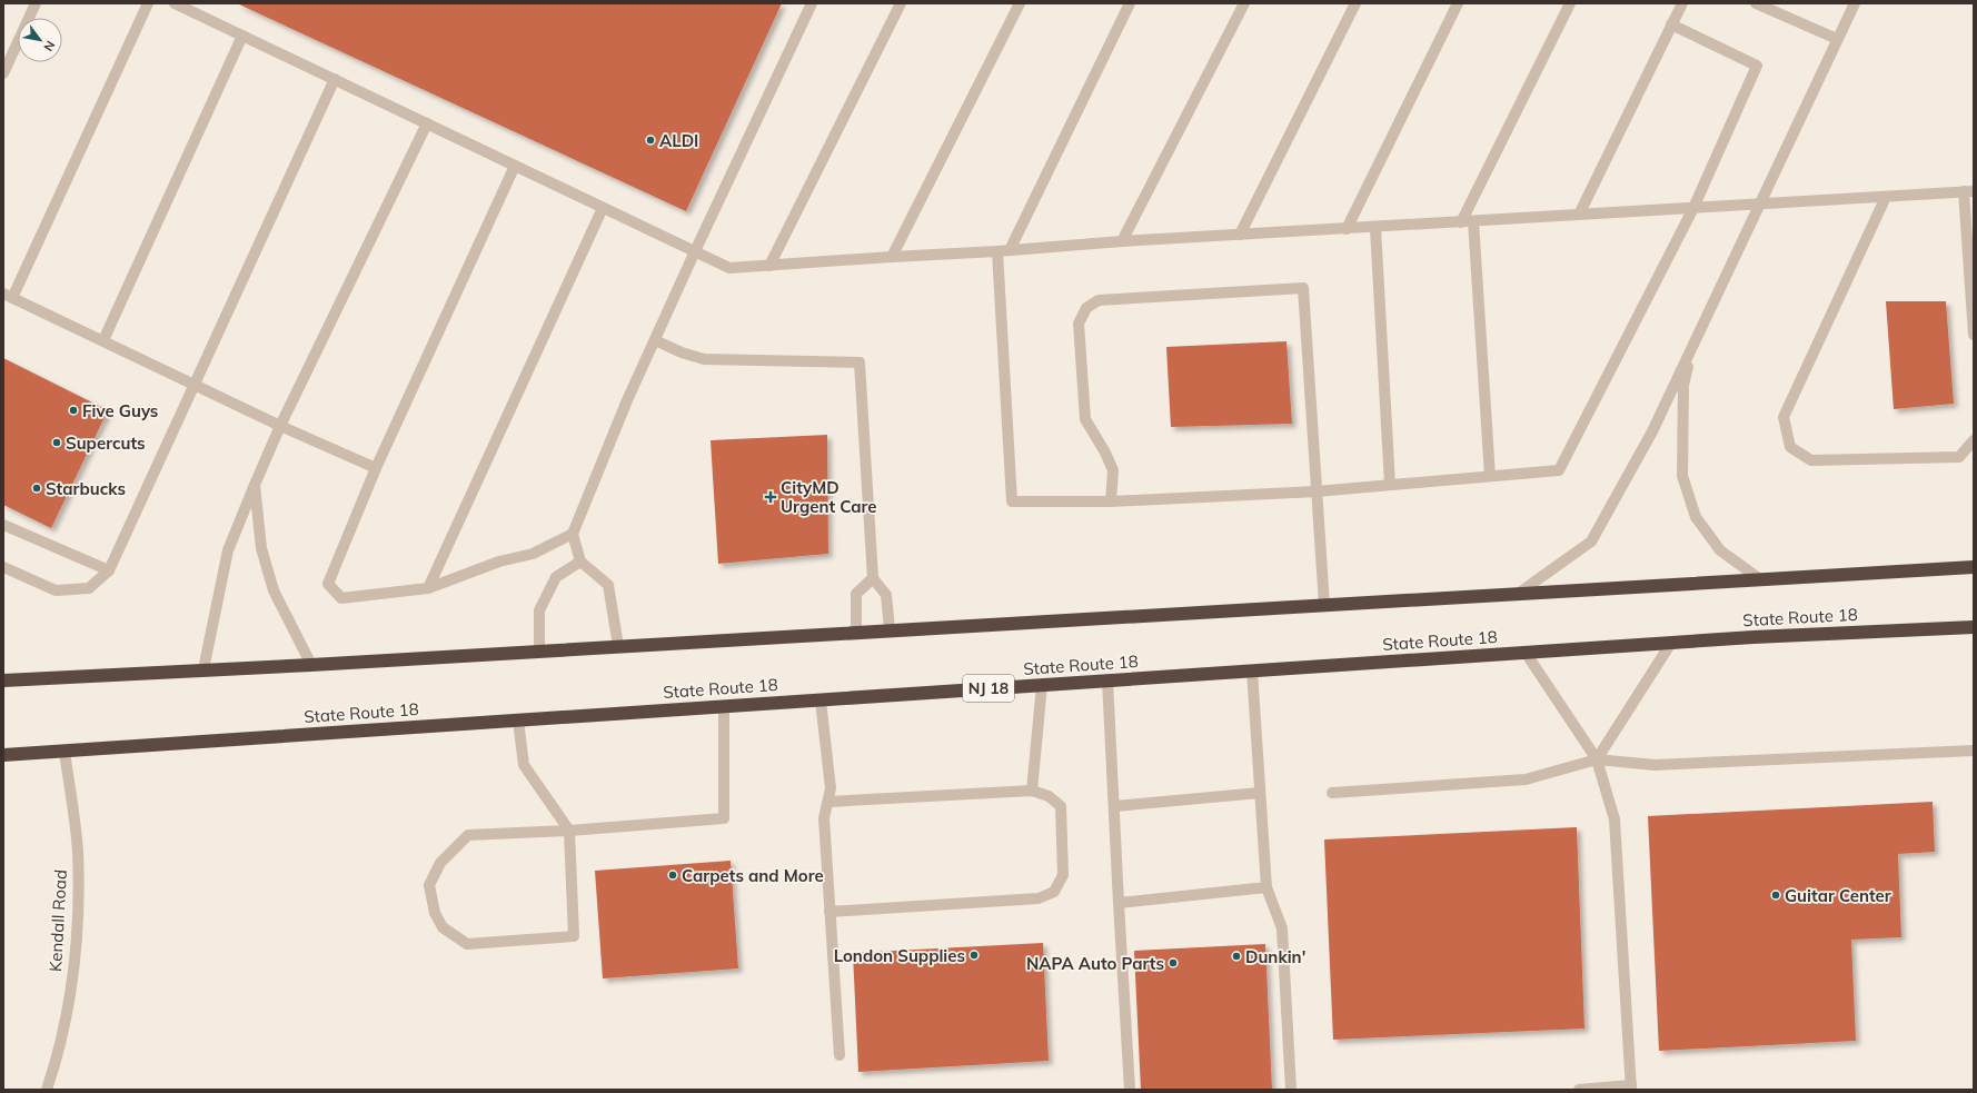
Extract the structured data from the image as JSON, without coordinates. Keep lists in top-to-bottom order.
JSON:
{
  "streets": {
    "highway": ["State Route 18", "NJ 18"],
    "street": ["Kendall Road"]
  },
  "crossings": [
    ["State Route 18", "Kendall Road"]
  ],
  "places": {
    "other": [
      "ALDI",
      "Five Guys",
      "Supercuts",
      "Starbucks",
      "Carpets and More",
      "Guitar Center",
      "London Supplies",
      "Dunkin'",
      "NAPA Auto Parts"
    ],
    "health": ["CityMD Urgent Care"]
  },
  "north": "bottom right"
}
